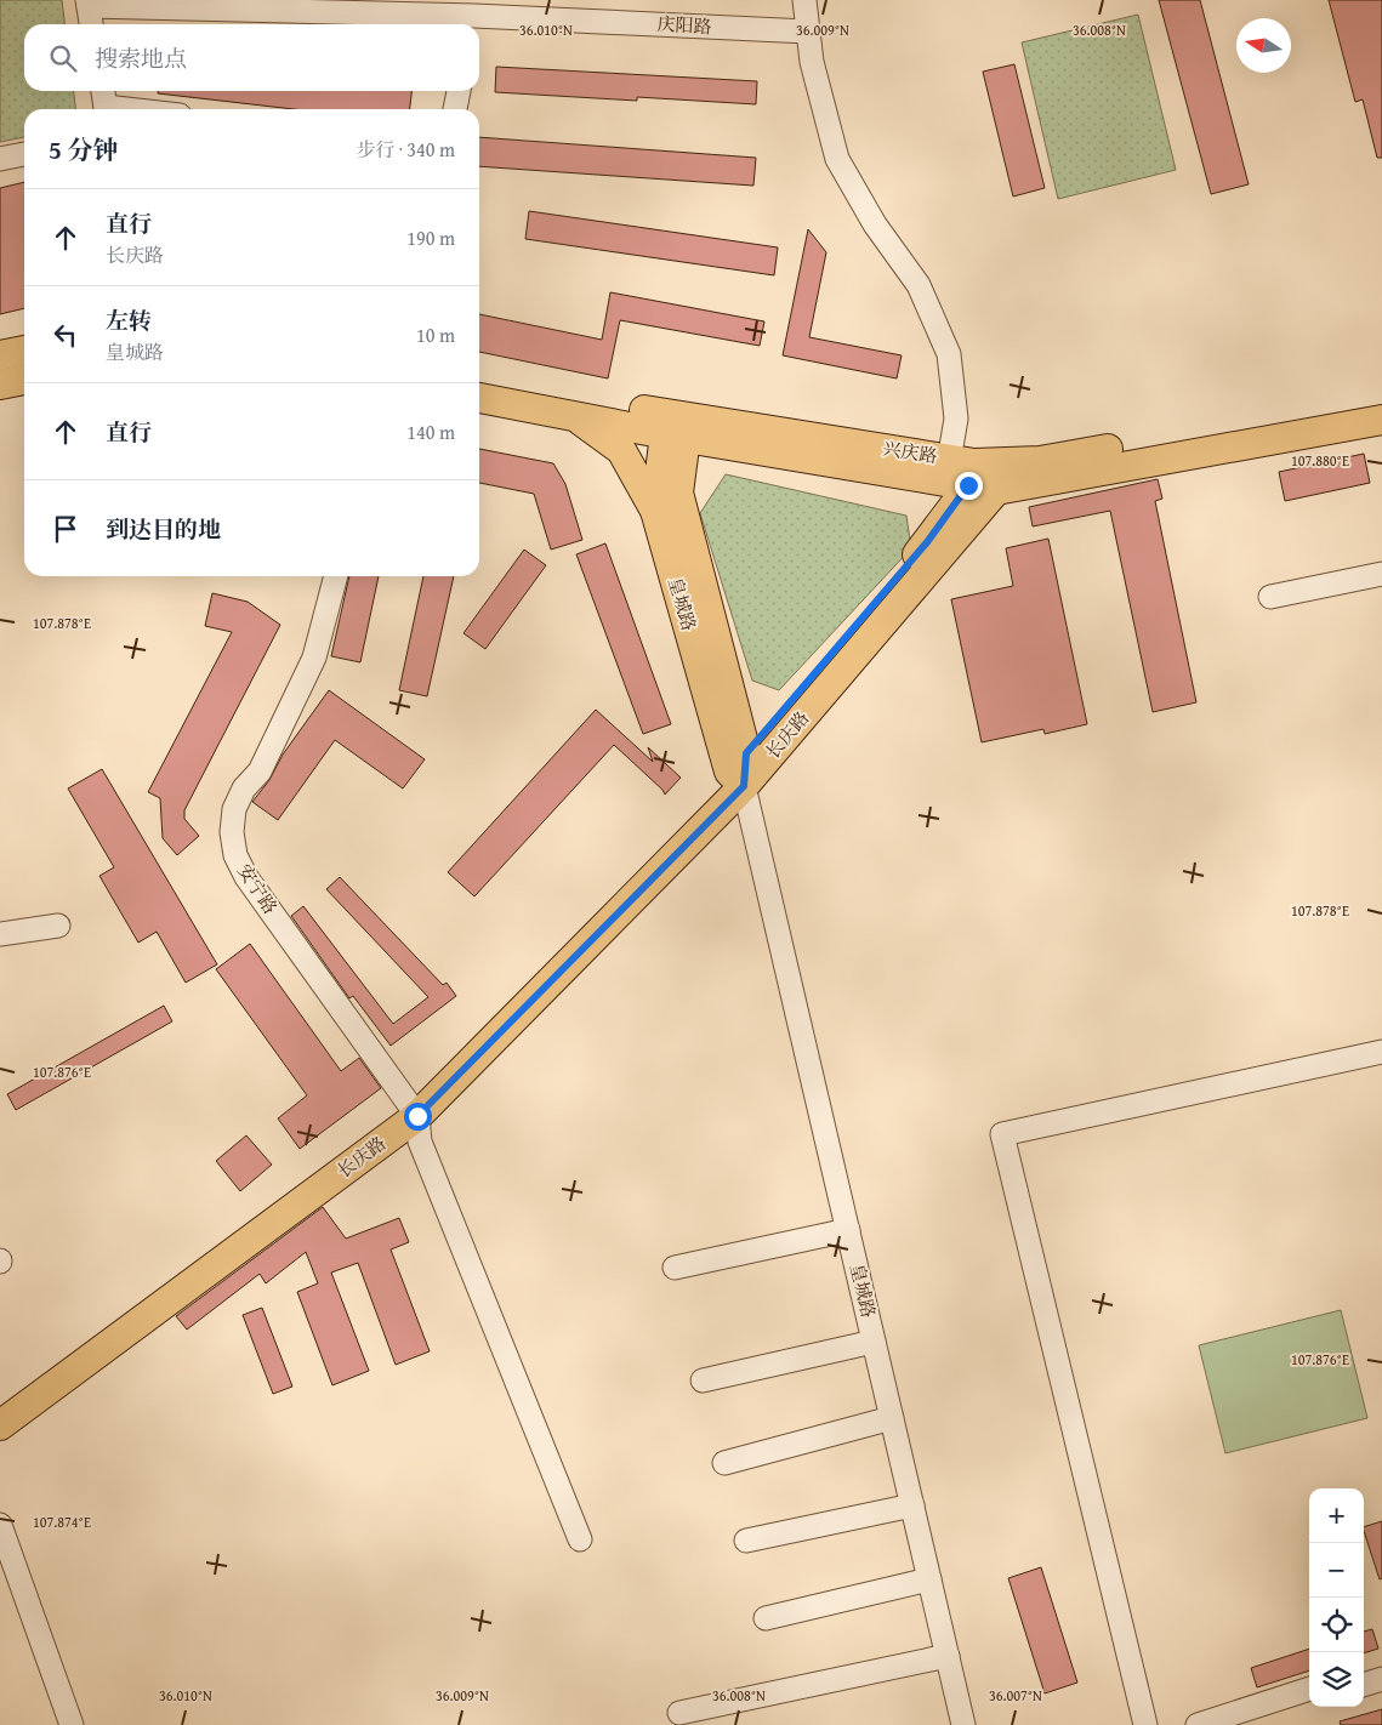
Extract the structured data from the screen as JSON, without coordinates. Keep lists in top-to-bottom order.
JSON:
{
  "streets": {
    "main road": ["兴庆路", "皇城路", "长庆路"],
    "street": ["庆阳路", "安宁路"]
  },
  "crossings": [
    ["兴庆路", "皇城路"],
    ["兴庆路", "长庆路"],
    ["皇城路", "长庆路"],
    ["长庆路", "安宁路"]
  ],
  "north": "left",
  "page": {
    "search": "搜索地点",
    "heading": ["5 分钟", "步行 · 340 m"],
    "list": [
      ["直行", "长庆路", "190 m"],
      ["左转", "皇城路", "10 m"],
      ["直行", "140 m"],
      "到达目的地"
    ],
    "map_buttons": ["+", "−"]
  },
  "coordinates": [
    "36.010°N",
    "36.009°N",
    "36.008°N",
    "107.880°E",
    "107.878°E",
    "107.876°E",
    "107.874°E",
    "36.007°N"
  ]
}
